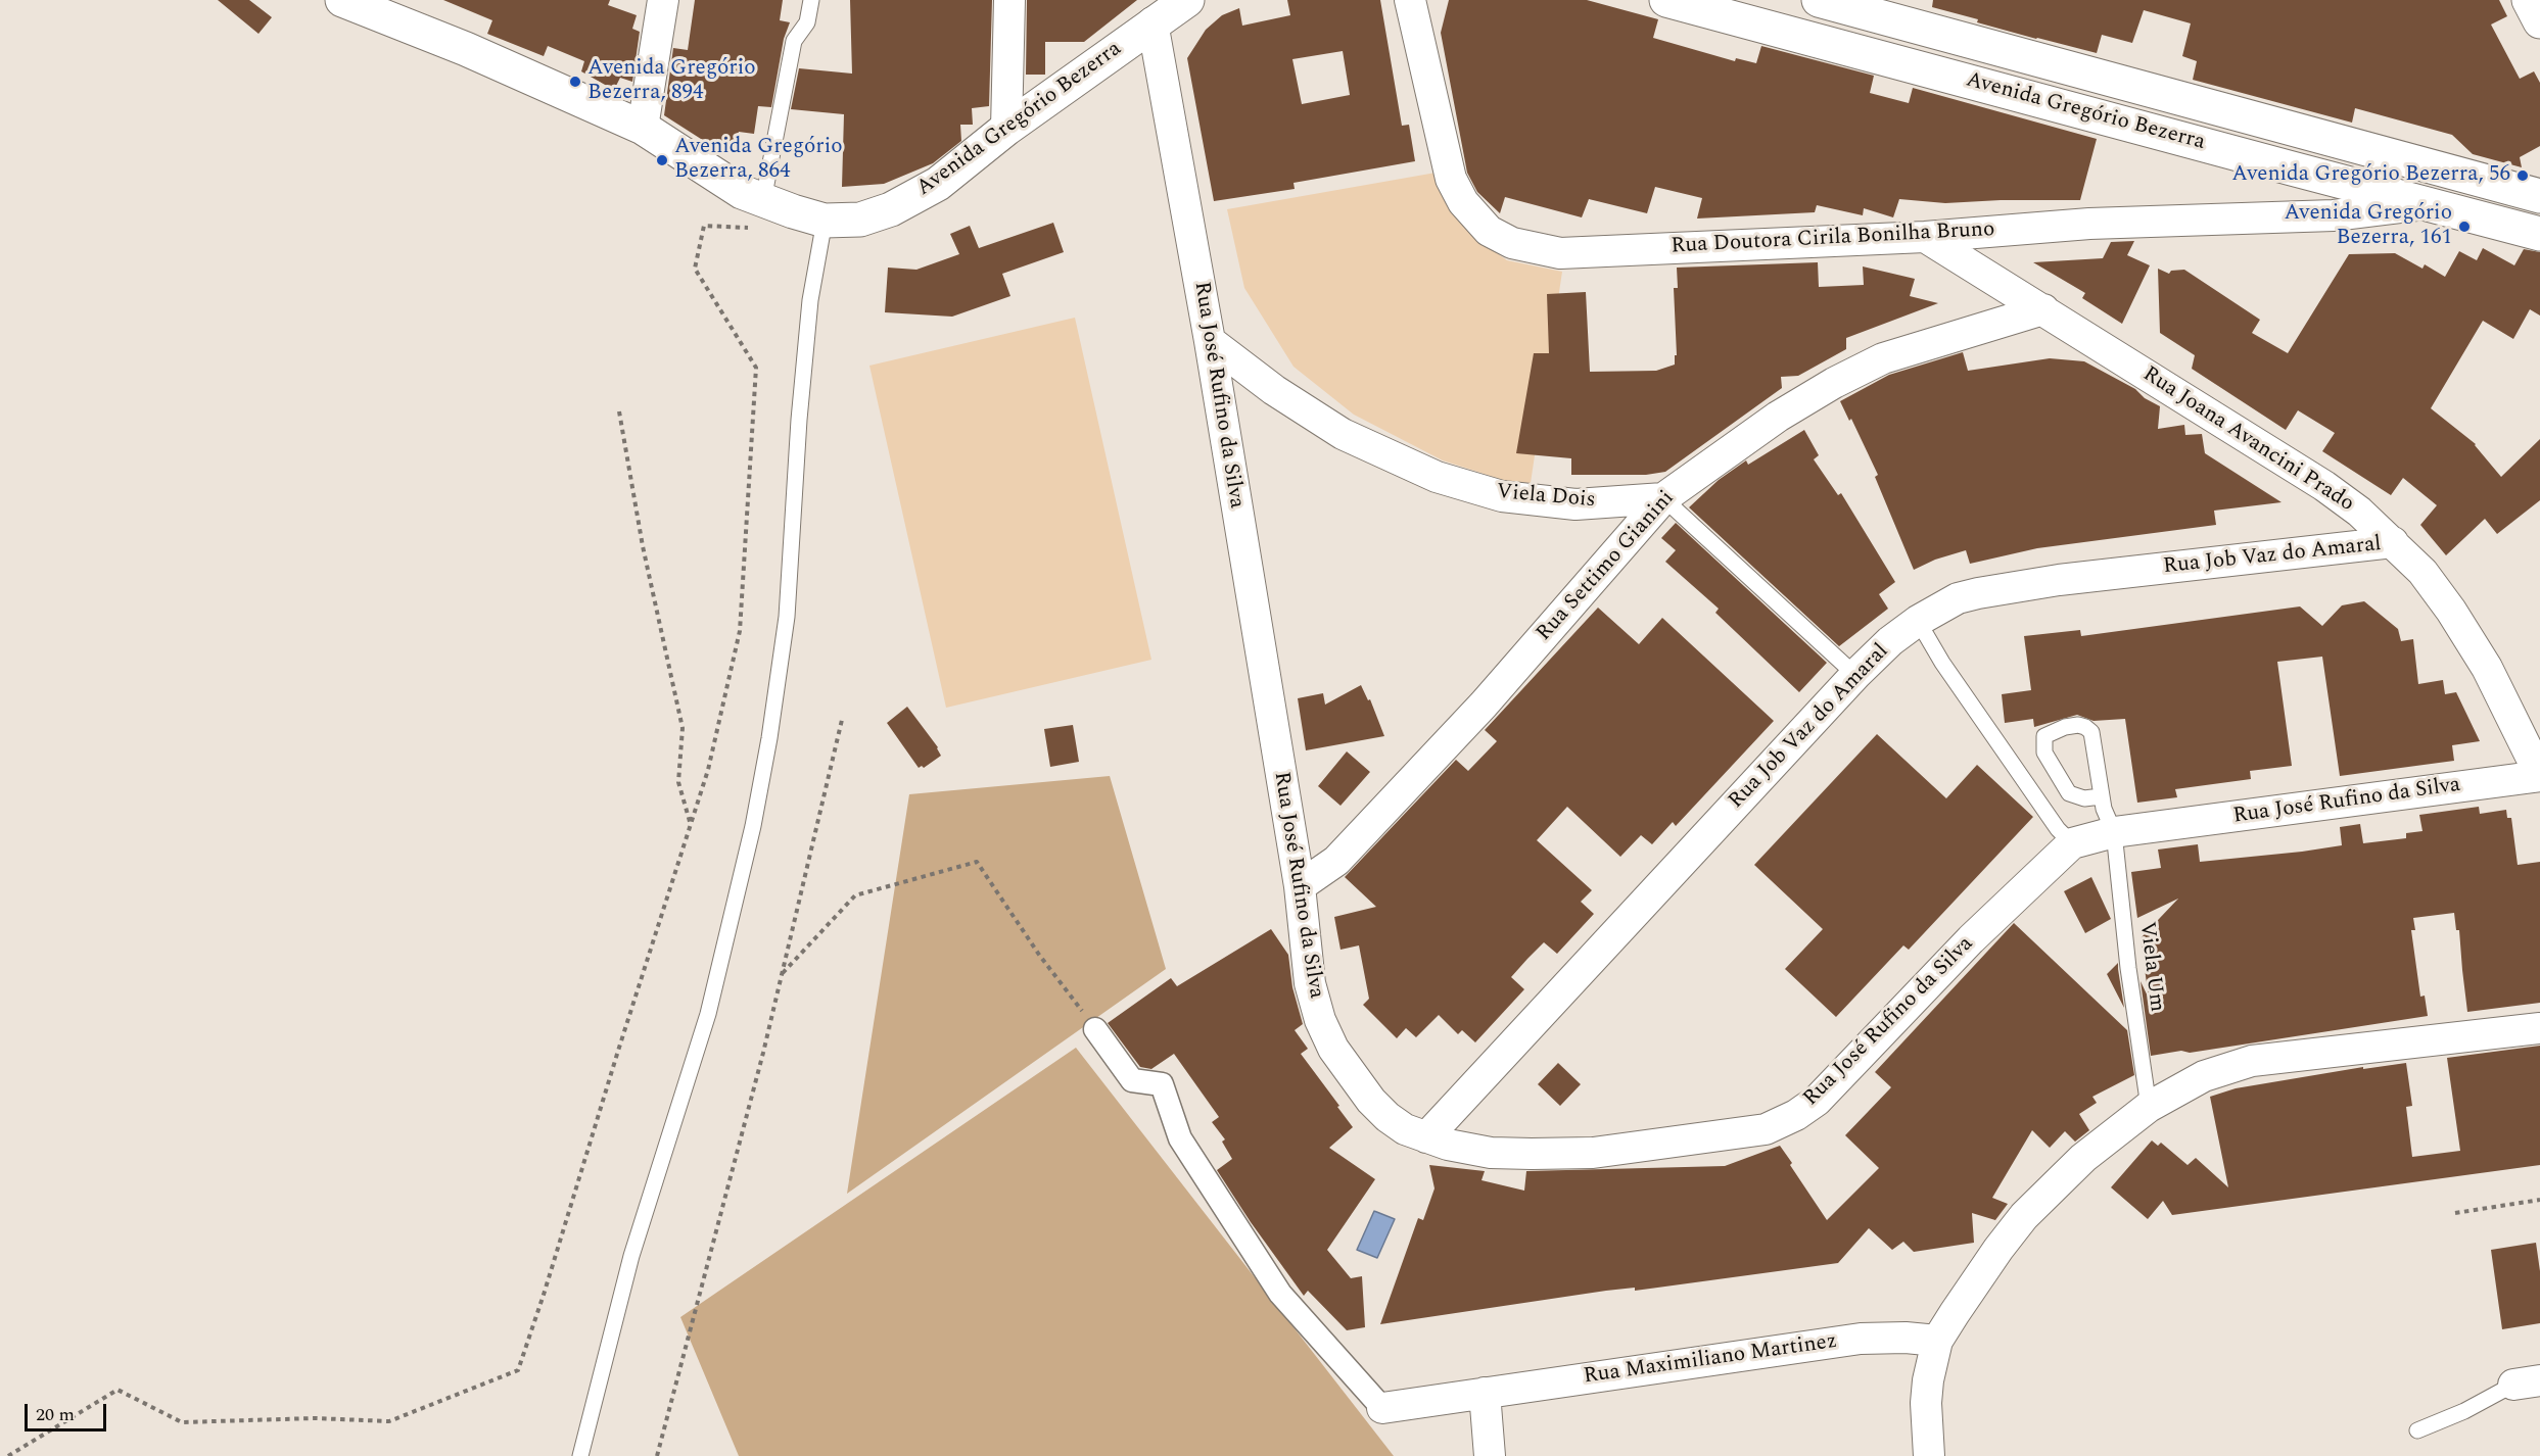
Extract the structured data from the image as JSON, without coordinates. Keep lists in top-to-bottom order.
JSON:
{
  "streets": {
    "street": [
      "Avenida Gregório Bezerra",
      "Rua Doutora Cirila Bonilha Bruno",
      "Rua José Rufino da Silva",
      "Rua Joana Avancini Prado",
      "Viela Dois",
      "Rua Job Vaz do Amaral",
      "Rua Settimo Gianini",
      "Rua Maximiliano Martinez"
    ],
    "lane": ["Viela Um"]
  },
  "crossings": [
    ["Avenida Gregório Bezerra", "Rua Doutora Cirila Bonilha Bruno"],
    ["Avenida Gregório Bezerra", "Rua José Rufino da Silva"],
    ["Rua Doutora Cirila Bonilha Bruno", "Rua Joana Avancini Prado"],
    ["Rua José Rufino da Silva", "Rua Joana Avancini Prado"],
    ["Rua José Rufino da Silva", "Viela Dois"],
    ["Rua José Rufino da Silva", "Rua Job Vaz do Amaral"],
    ["Rua José Rufino da Silva", "Rua Settimo Gianini"],
    ["Rua José Rufino da Silva", "Viela Um"],
    ["Rua Joana Avancini Prado", "Rua Job Vaz do Amaral"],
    ["Rua Joana Avancini Prado", "Rua Settimo Gianini"],
    ["Viela Dois", "Rua Settimo Gianini"]
  ],
  "places": [
    "Avenida Gregório Bezerra, 894",
    "Avenida Gregório Bezerra, 864",
    "Avenida Gregório Bezerra, 56",
    "Avenida Gregório Bezerra, 161"
  ],
  "scale_bar": "20 m"
}
